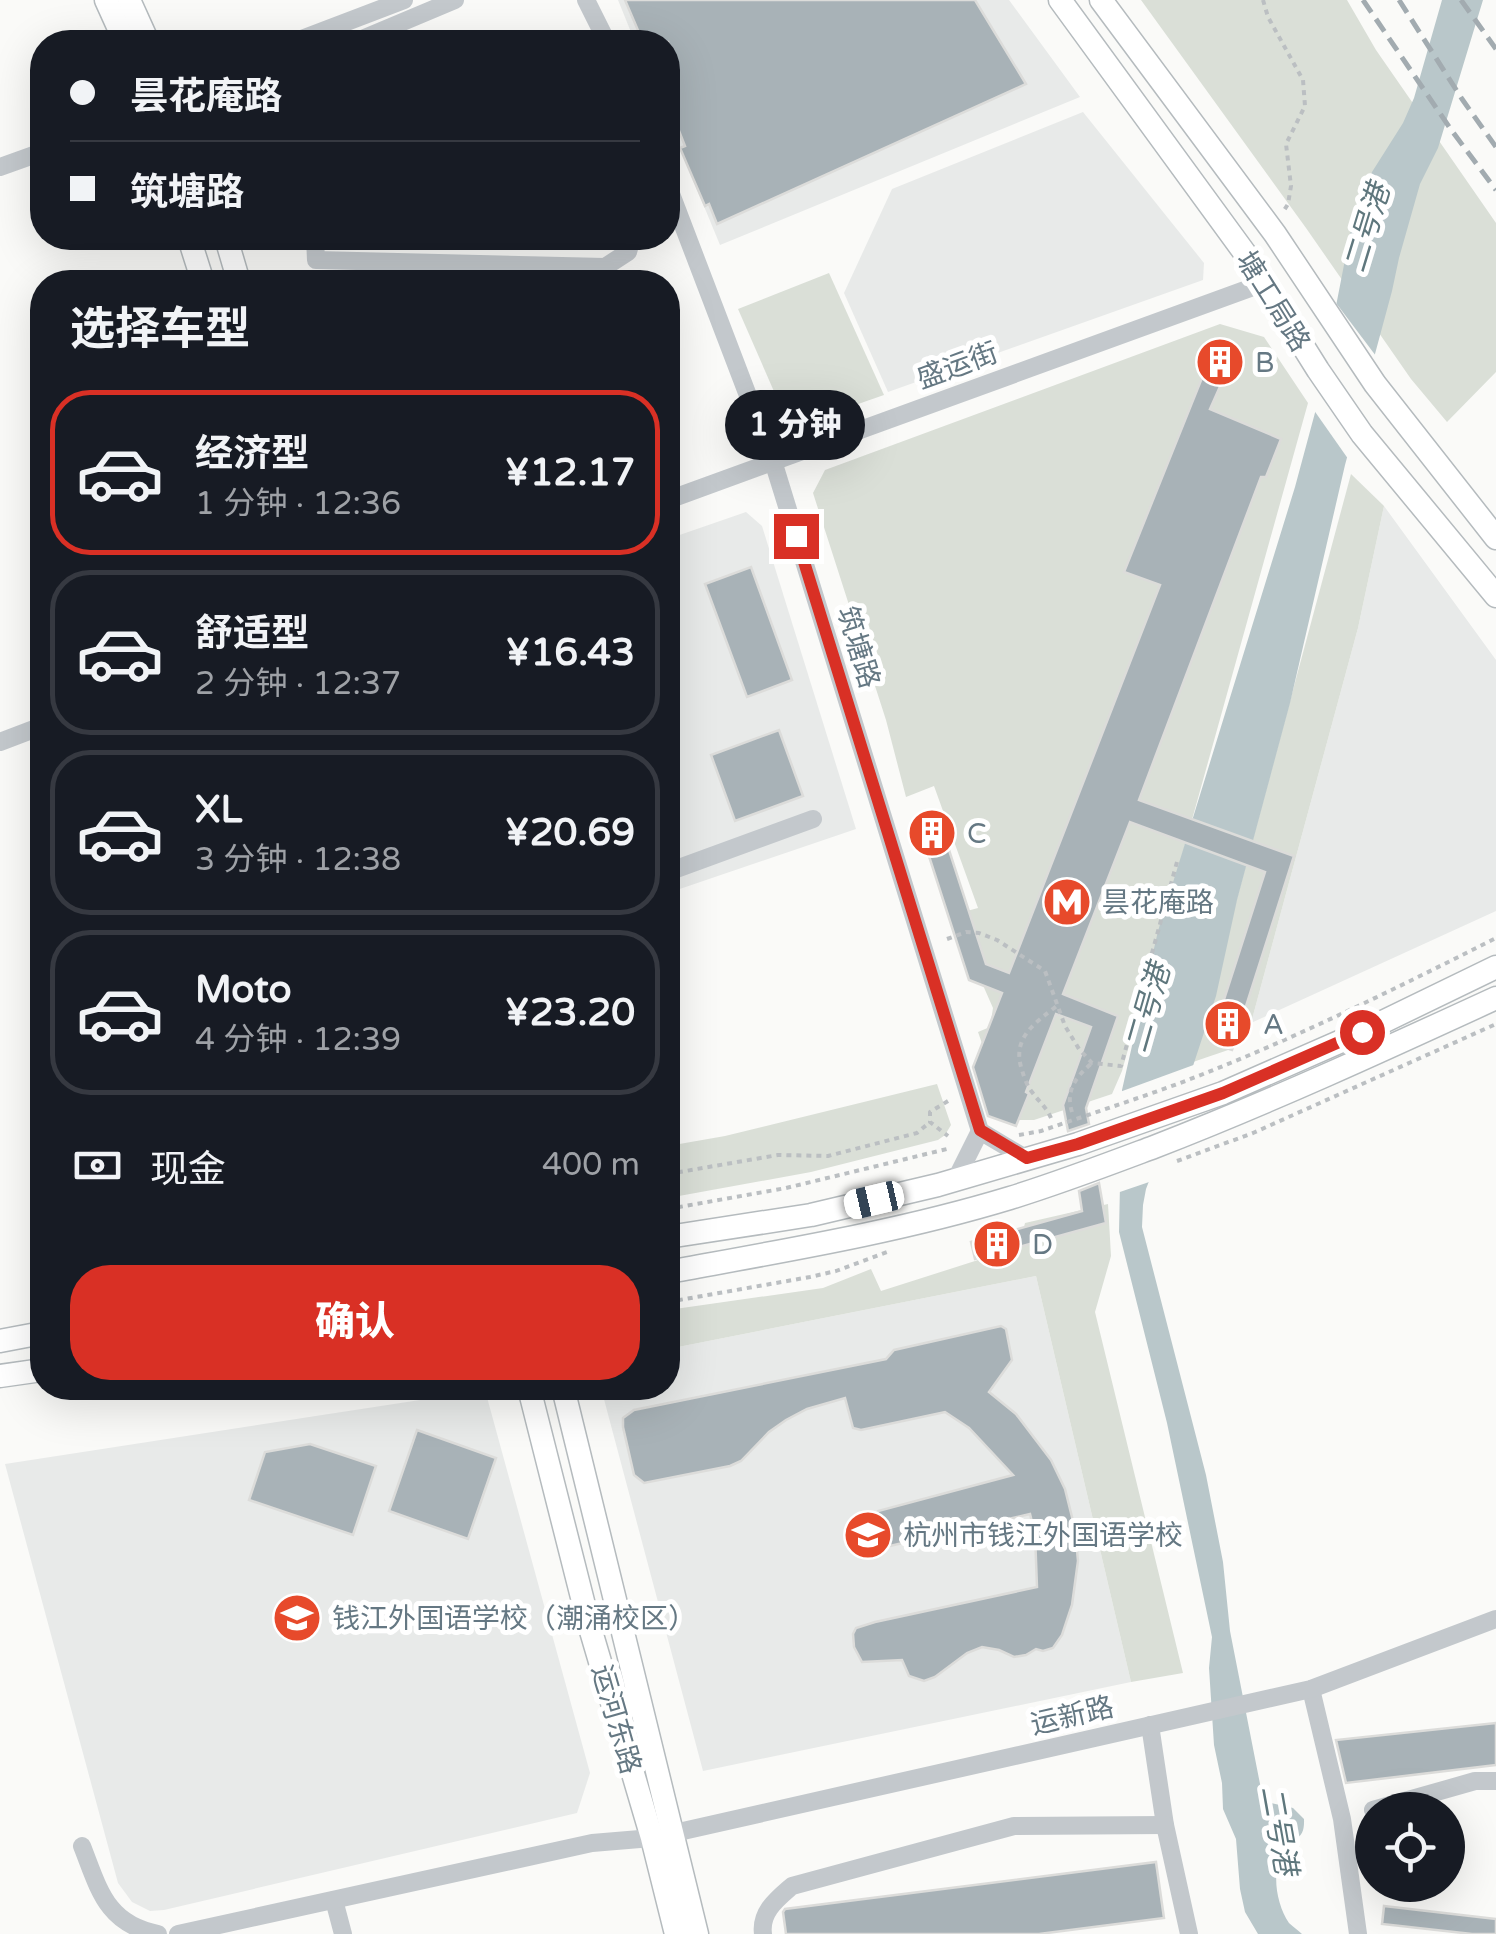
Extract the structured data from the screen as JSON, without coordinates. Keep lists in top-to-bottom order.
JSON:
{
  "streets": {
    "main road": ["塘工局路", "运河东路"],
    "street": ["盛运街", "筑塘路", "运新路"]
  },
  "crossings": [
    ["塘工局路", "盛运街"],
    ["盛运街", "筑塘路"],
    ["运新路", "运河东路"]
  ],
  "water": ["二号港"],
  "places": {
    "building": [
      "B",
      "C",
      "A",
      "D"
    ],
    "metro station": ["昙花庵路"],
    "school or university": ["杭州市钱江外国语学校", "钱江外国语学校（潮涌校区）"]
  },
  "page": {
    "banner": ["昙花庵路", "筑塘路"],
    "heading": "选择车型",
    "bubble": "1 分钟",
    "list": [
      {
        "name": "经济型",
        "note": "1 分钟 · 12:36",
        "value": "¥12.17"
      },
      {
        "name": "舒适型",
        "note": "2 分钟 · 12:37",
        "value": "¥16.43"
      },
      {
        "name": "XL",
        "note": "3 分钟 · 12:38",
        "value": "¥20.69"
      },
      {
        "name": "Moto",
        "note": "4 分钟 · 12:39",
        "value": "¥23.20"
      }
    ],
    "pay": ["现金", "400 m"],
    "buttons": "确认"
  }
}
